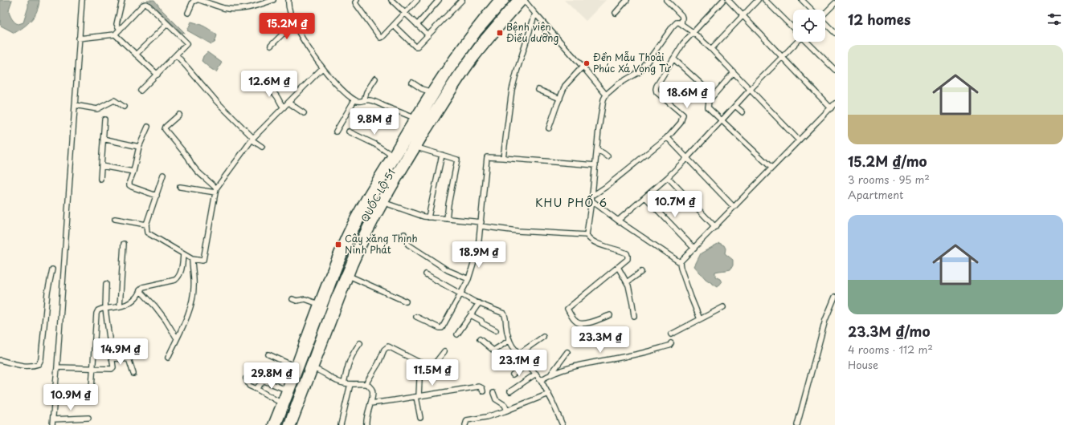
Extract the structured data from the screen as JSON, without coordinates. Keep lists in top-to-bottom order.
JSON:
{
  "streets": {
    "highway": ["QUỐC LỘ 51"]
  },
  "districts": ["KHU PHỐ 6"],
  "places": {
    "transit": ["Bệnh viện Điều dưỡng", "Cây xăng Thịnh Ninh Phát"],
    "other": ["Đền Mẫu Thoải Phúc Xá Vọng Từ"]
  },
  "page": {
    "heading": "12 homes",
    "price": [
      "15.2M ₫",
      "12.6M ₫",
      "18.6M ₫",
      "9.8M ₫",
      "10.7M ₫",
      "18.9M ₫",
      "23.3M ₫",
      "14.9M ₫",
      "23.1M ₫",
      "11.5M ₫",
      "29.8M ₫",
      "10.9M ₫"
    ],
    "list": [
      {
        "name": "15.2M ₫/mo",
        "note": "3 rooms · 95 m² · Apartment"
      },
      {
        "name": "23.3M ₫/mo",
        "note": "4 rooms · 112 m² · House"
      }
    ]
  }
}
